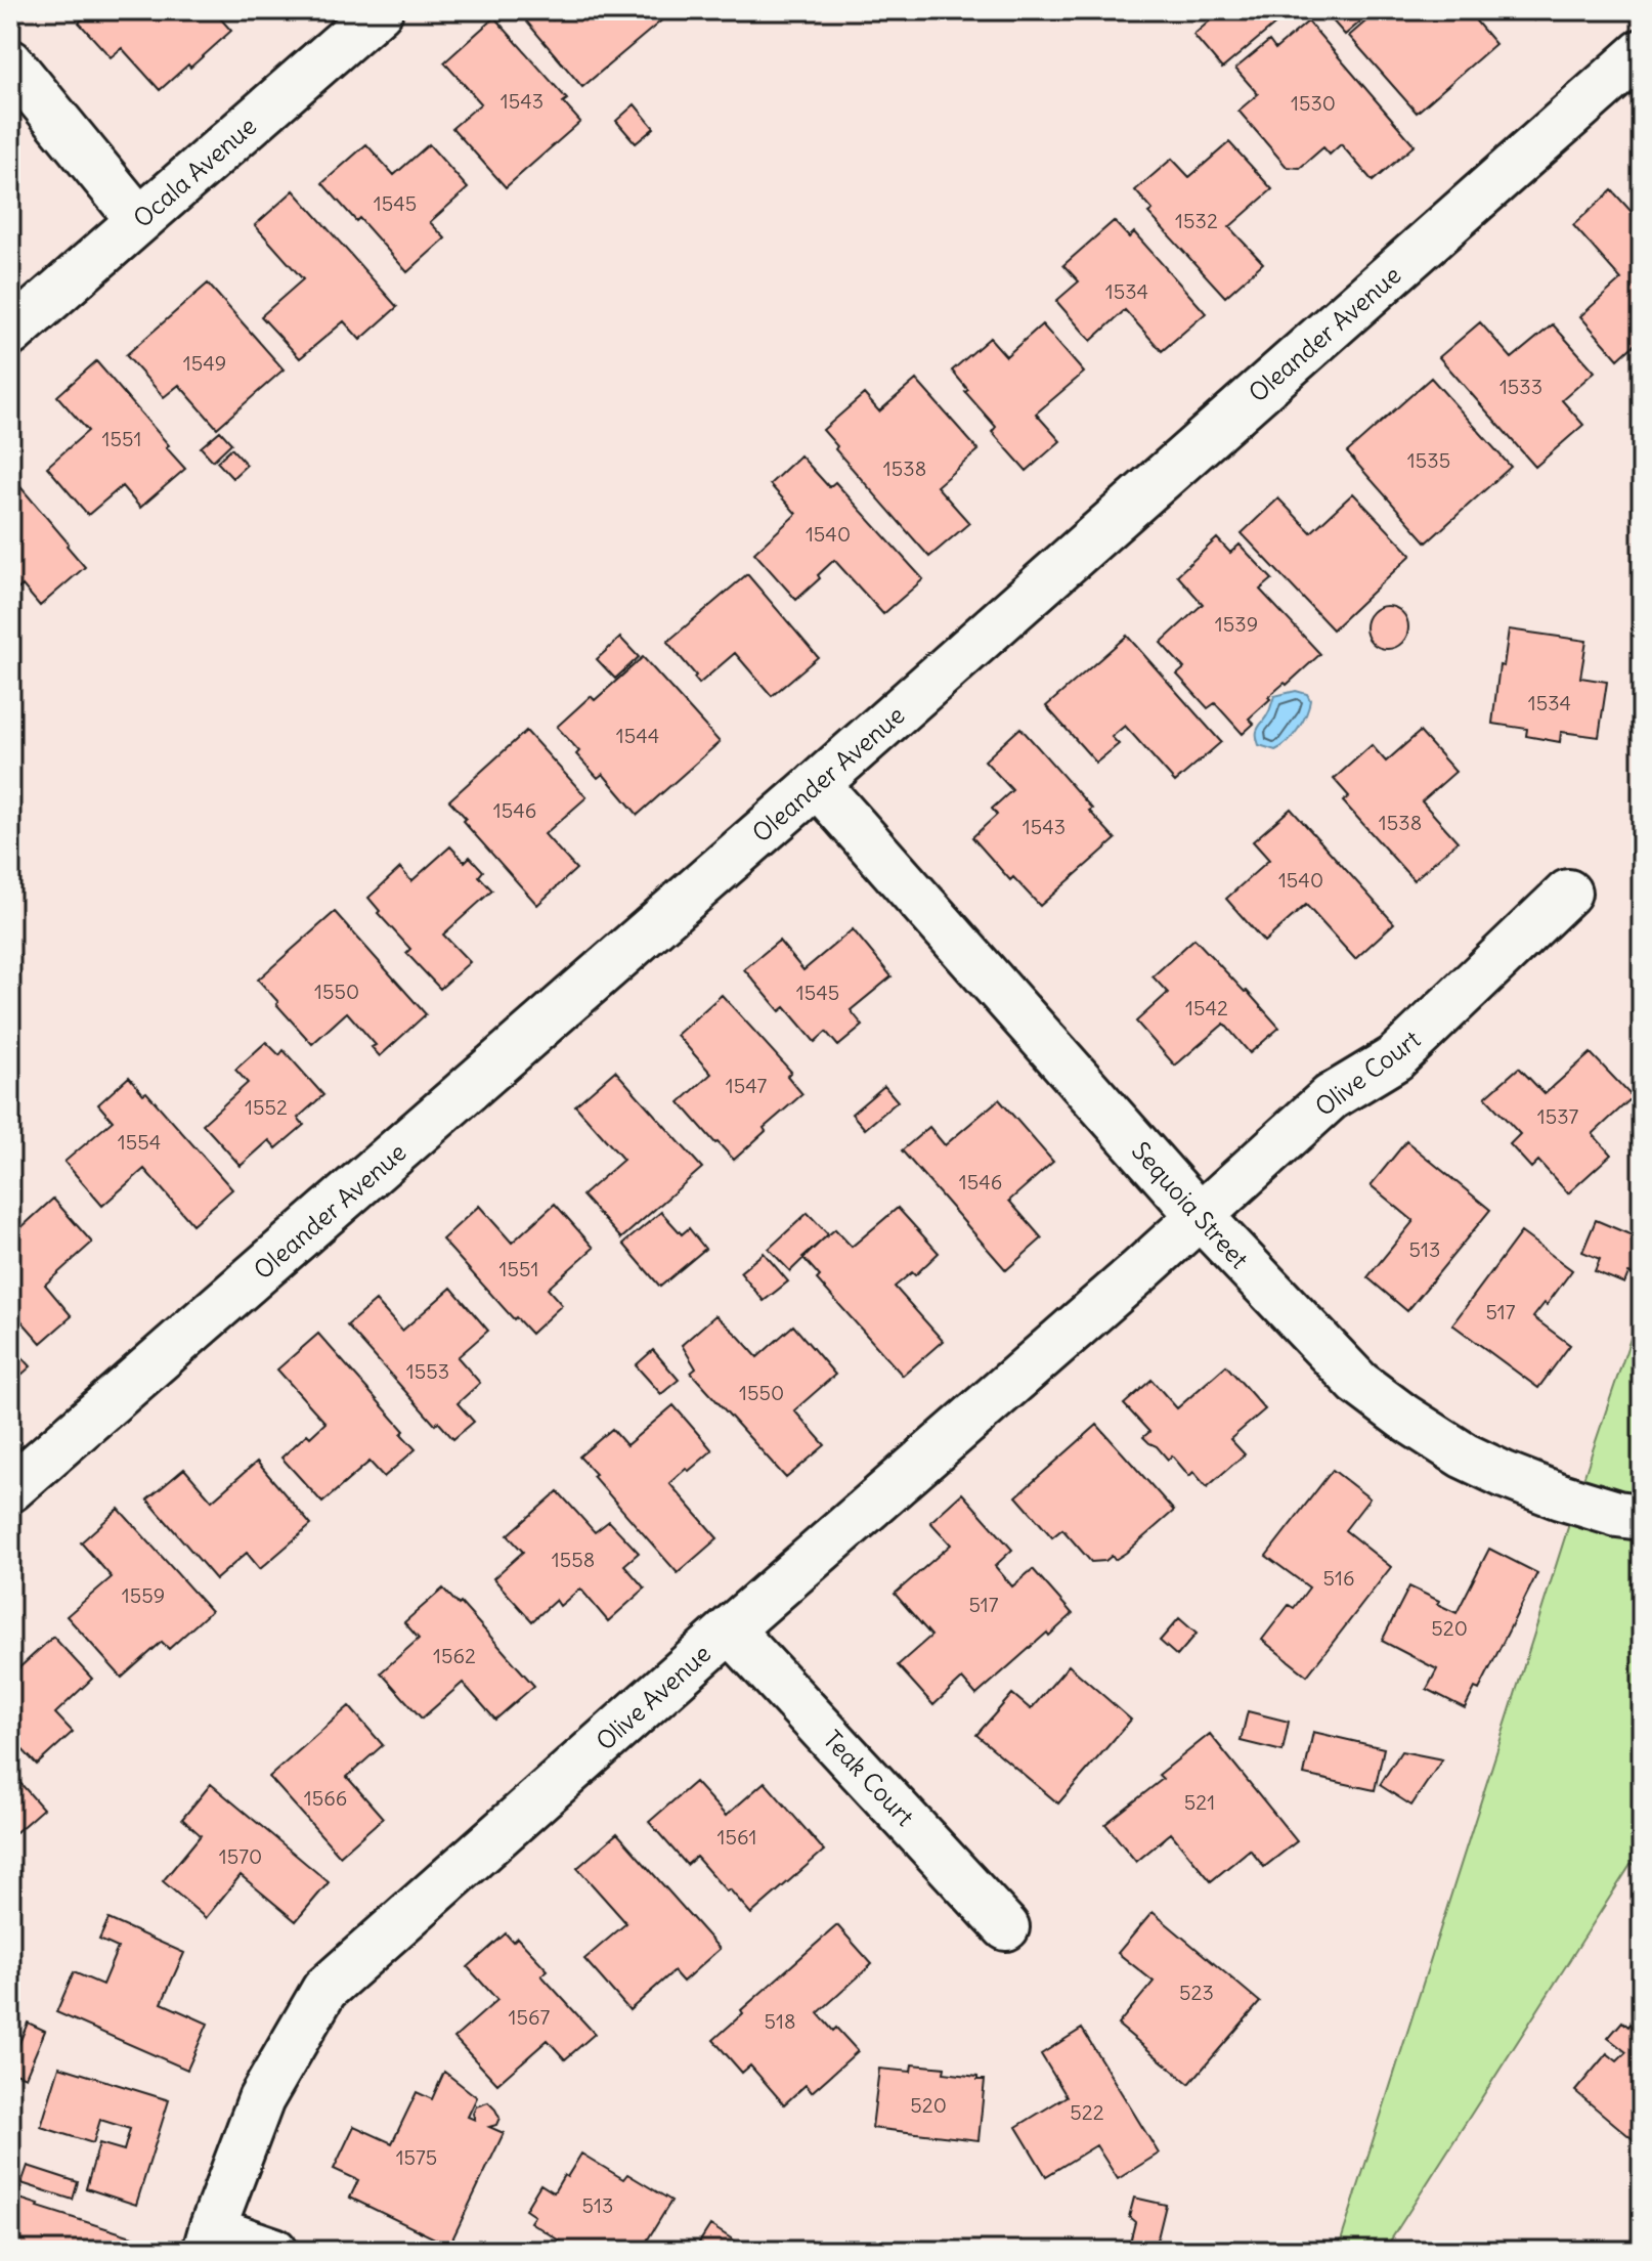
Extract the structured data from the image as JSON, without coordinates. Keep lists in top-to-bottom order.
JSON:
{
  "streets": {
    "street": [
      "Ocala Avenue",
      "Oleander Avenue",
      "Olive Court",
      "Sequoia Street",
      "Olive Avenue",
      "Teak Court"
    ]
  },
  "crossings": [
    ["Oleander Avenue", "Sequoia Street"],
    ["Olive Court", "Sequoia Street"],
    ["Olive Court", "Olive Avenue"],
    ["Sequoia Street", "Olive Avenue"],
    ["Olive Avenue", "Teak Court"]
  ],
  "house_numbers": [
    "1543",
    "1530",
    "1545",
    "1532",
    "1534",
    "1549",
    "1533",
    "1551",
    "1535",
    "1538",
    "1540",
    "1539",
    "1534",
    "1544",
    "1546",
    "1538",
    "1543",
    "1540",
    "1550",
    "1545",
    "1542",
    "1547",
    "1552",
    "1537",
    "1554",
    "1546",
    "513",
    "1551",
    "517",
    "1553",
    "1550",
    "1558",
    "516",
    "1559",
    "517",
    "520",
    "1562",
    "1566",
    "521",
    "1561",
    "1570",
    "523",
    "1567",
    "518",
    "520",
    "522",
    "1575",
    "513"
  ]
}
